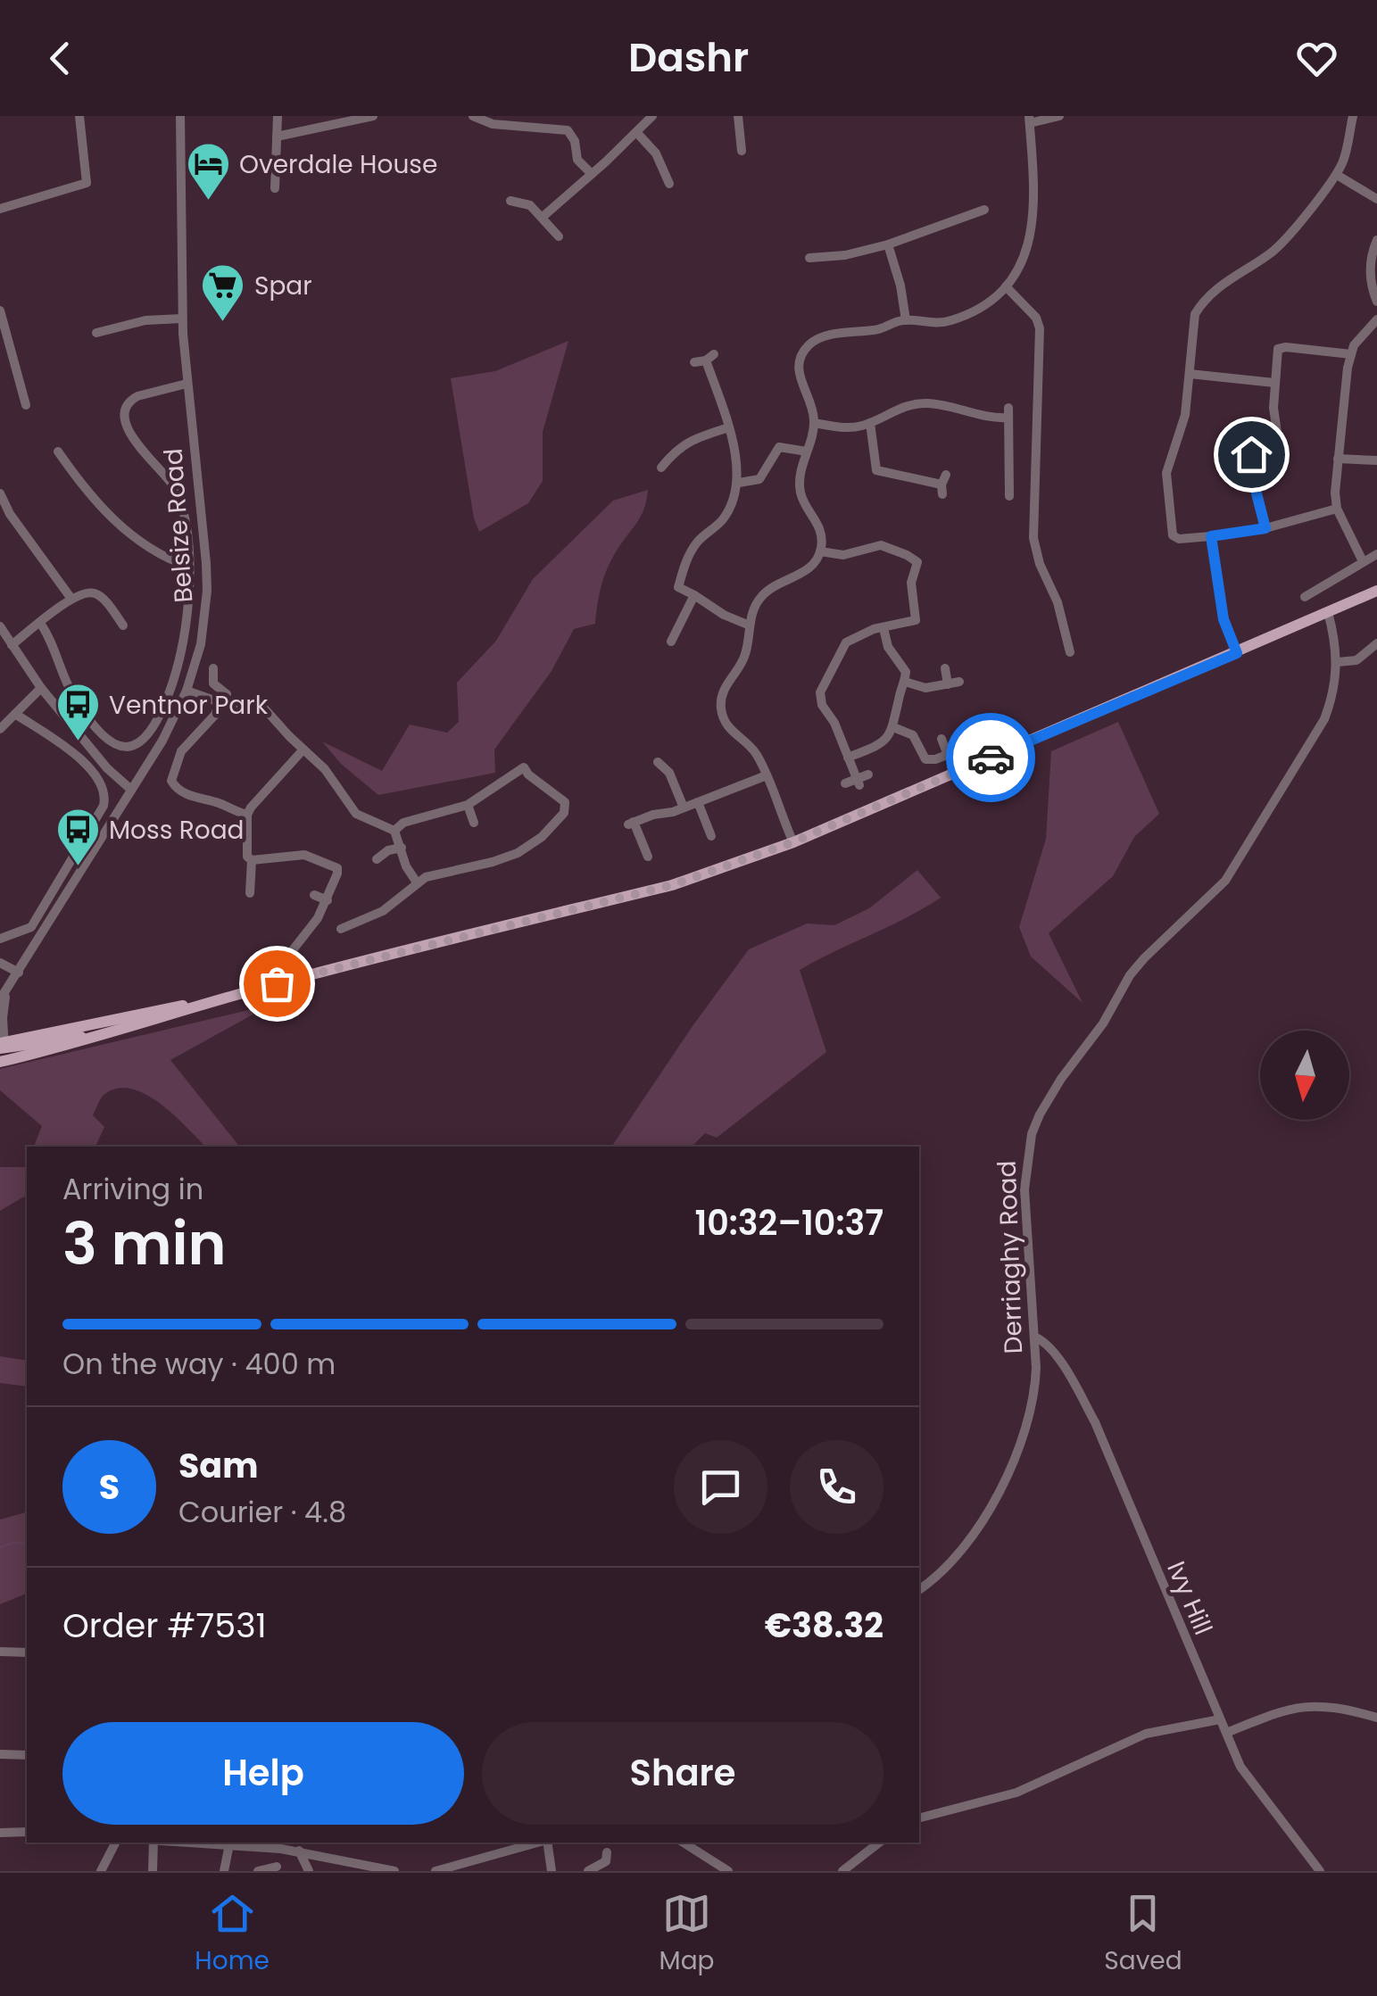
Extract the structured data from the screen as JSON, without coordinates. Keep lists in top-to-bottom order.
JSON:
{
  "streets": {
    "street": ["Belsize Road", "Derriaghy Road", "Ivy Hill"]
  },
  "crossings": [
    ["Derriaghy Road", "Ivy Hill"]
  ],
  "places": {
    "hotel": ["Overdale House"],
    "supermarket": ["Spar"],
    "bus stop": ["Ventnor Park", "Moss Road"]
  },
  "north": "bottom",
  "page": {
    "header": "Dashr",
    "heading": ["3 min", "Arriving in", "10:32–10:37"],
    "panel": [
      "Sam",
      "Courier · 4.8",
      "Order #7531",
      "€38.32"
    ],
    "bar": "On the way · 400 m",
    "round": "S",
    "buttons": ["Help", "Share"],
    "tabs": ["Home", "Map", "Saved"]
  }
}
